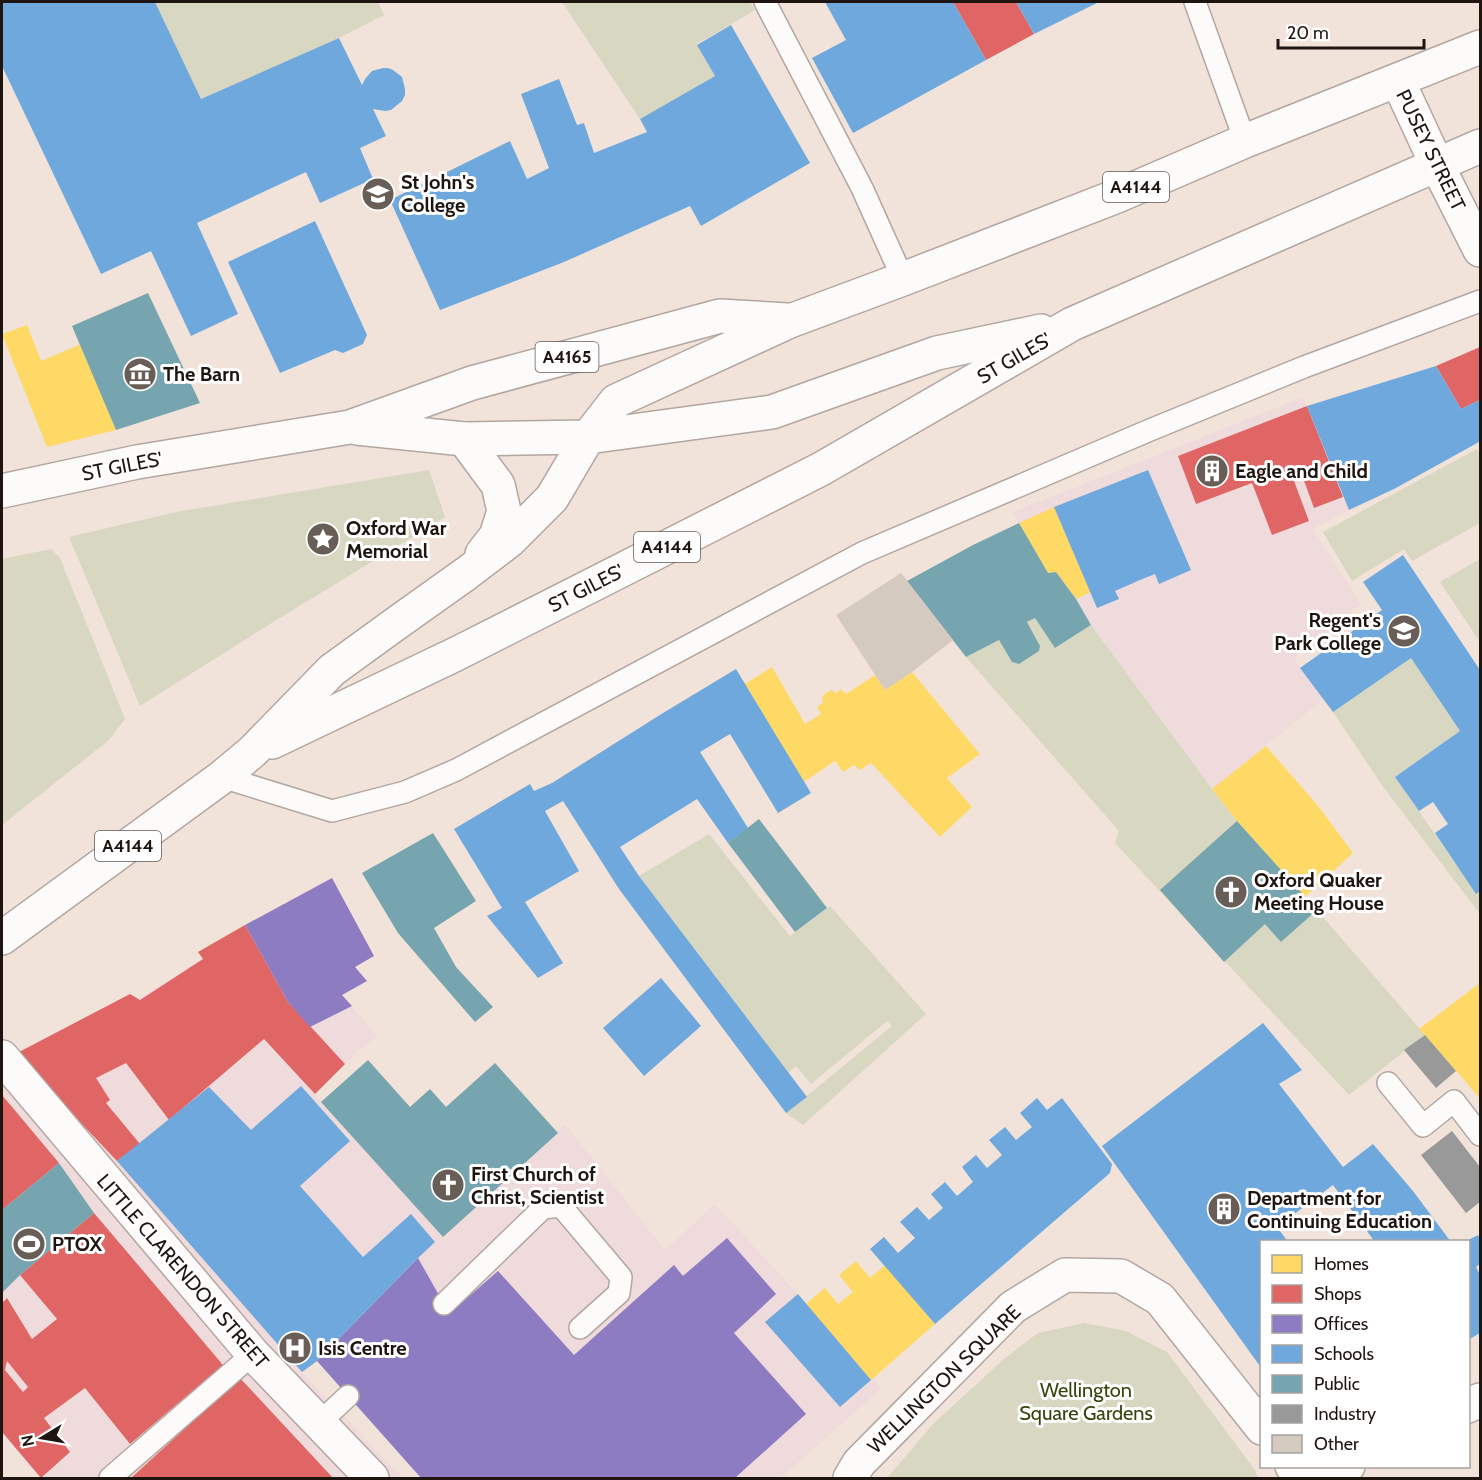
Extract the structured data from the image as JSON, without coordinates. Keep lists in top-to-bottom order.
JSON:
{
  "streets": {
    "main road": [
      "PUSEY STREET",
      "A4144",
      "A4165",
      "ST GILES'",
      "LITTLE CLARENDON STREET",
      "WELLINGTON SQUARE"
    ]
  },
  "crossings": [
    ["PUSEY STREET", "ST GILES'"],
    ["A4144", "ST GILES'"]
  ],
  "parks": ["Wellington Square Gardens"],
  "places": {
    "school or university": ["St John's College", "Regent's Park College"],
    "museum": ["The Barn"],
    "building": ["Eagle and Child", "Department for Continuing Education"],
    "place": ["Oxford War Memorial"],
    "church": ["Oxford Quaker Meeting House", "First Church of Christ, Scientist"],
    "sports": ["PTOX"],
    "hospital": ["Isis Centre"]
  },
  "legend": [
    "Homes",
    "Shops",
    "Offices",
    "Schools",
    "Public",
    "Industry",
    "Other"
  ],
  "scale_bar": "20 m",
  "north": "left"
}
